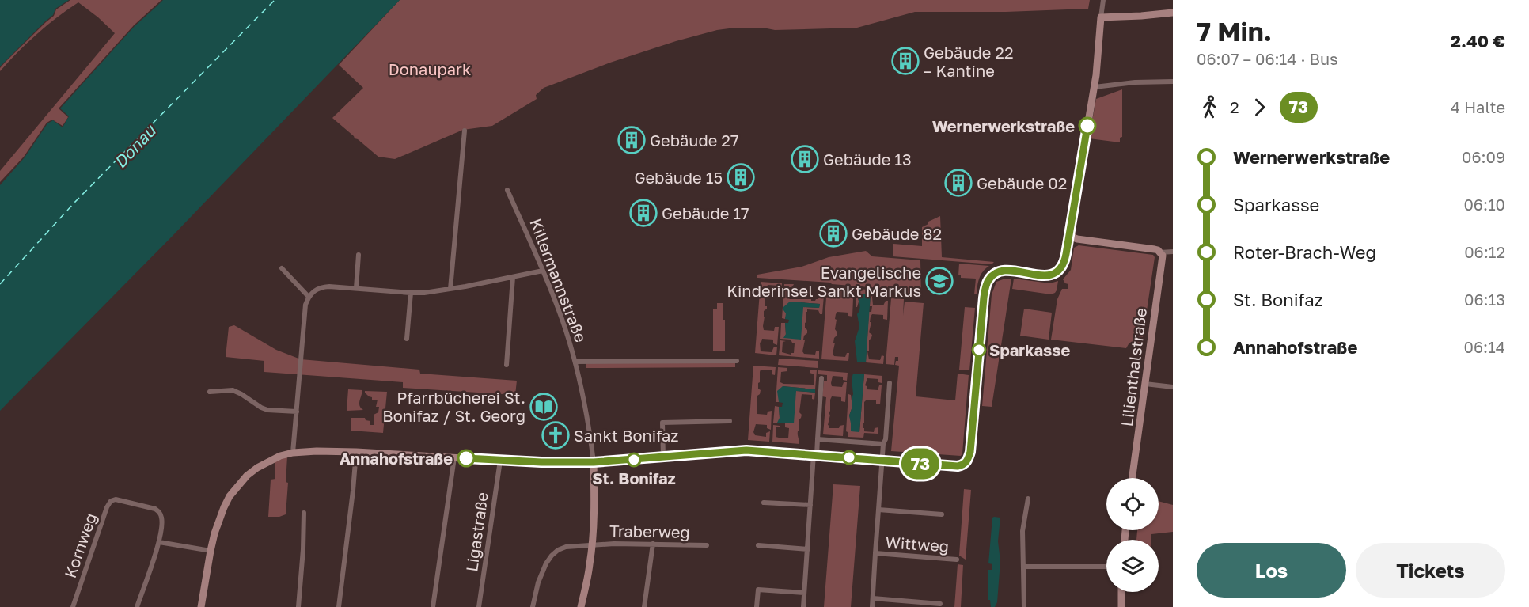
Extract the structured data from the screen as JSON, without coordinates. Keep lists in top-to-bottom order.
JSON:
{
  "streets": {
    "street": [
      "Killermannstraße",
      "Lilienthalstraße",
      "Traberweg",
      "Ligastraße",
      "Wittweg",
      "Kornweg"
    ]
  },
  "crossings": [
    ["Killermannstraße", "Traberweg"]
  ],
  "water": ["Donau"],
  "parks": ["Donaupark"],
  "places": {
    "building": [
      "Gebäude 22 – Kantine",
      "Gebäude 27",
      "Gebäude 13",
      "Gebäude 15",
      "Gebäude 02",
      "Gebäude 17",
      "Gebäude 82"
    ],
    "other": [
      "Wernerwerkstraße",
      "Sparkasse",
      "Annahofstraße",
      "St. Bonifaz"
    ],
    "school or university": ["Evangelische Kinderinsel Sankt Markus"],
    "library": ["Pfarrbücherei St. Bonifaz / St. Georg"],
    "church": ["Sankt Bonifaz"]
  },
  "lines": ["bus line 73"],
  "page": {
    "on_map": "73",
    "heading": ["7 Min.", "06:07 – 06:14 · Bus", "2.40 €"],
    "legs": ["2", "73", "4 Halte"],
    "list": [
      {
        "name": "Wernerwerkstraße",
        "value": "06:09"
      },
      {
        "name": "Sparkasse",
        "value": "06:10"
      },
      {
        "name": "Roter-Brach-Weg",
        "value": "06:12"
      },
      {
        "name": "St. Bonifaz",
        "value": "06:13"
      },
      {
        "name": "Annahofstraße",
        "value": "06:14"
      }
    ],
    "buttons": ["Los", "Tickets"]
  }
}
